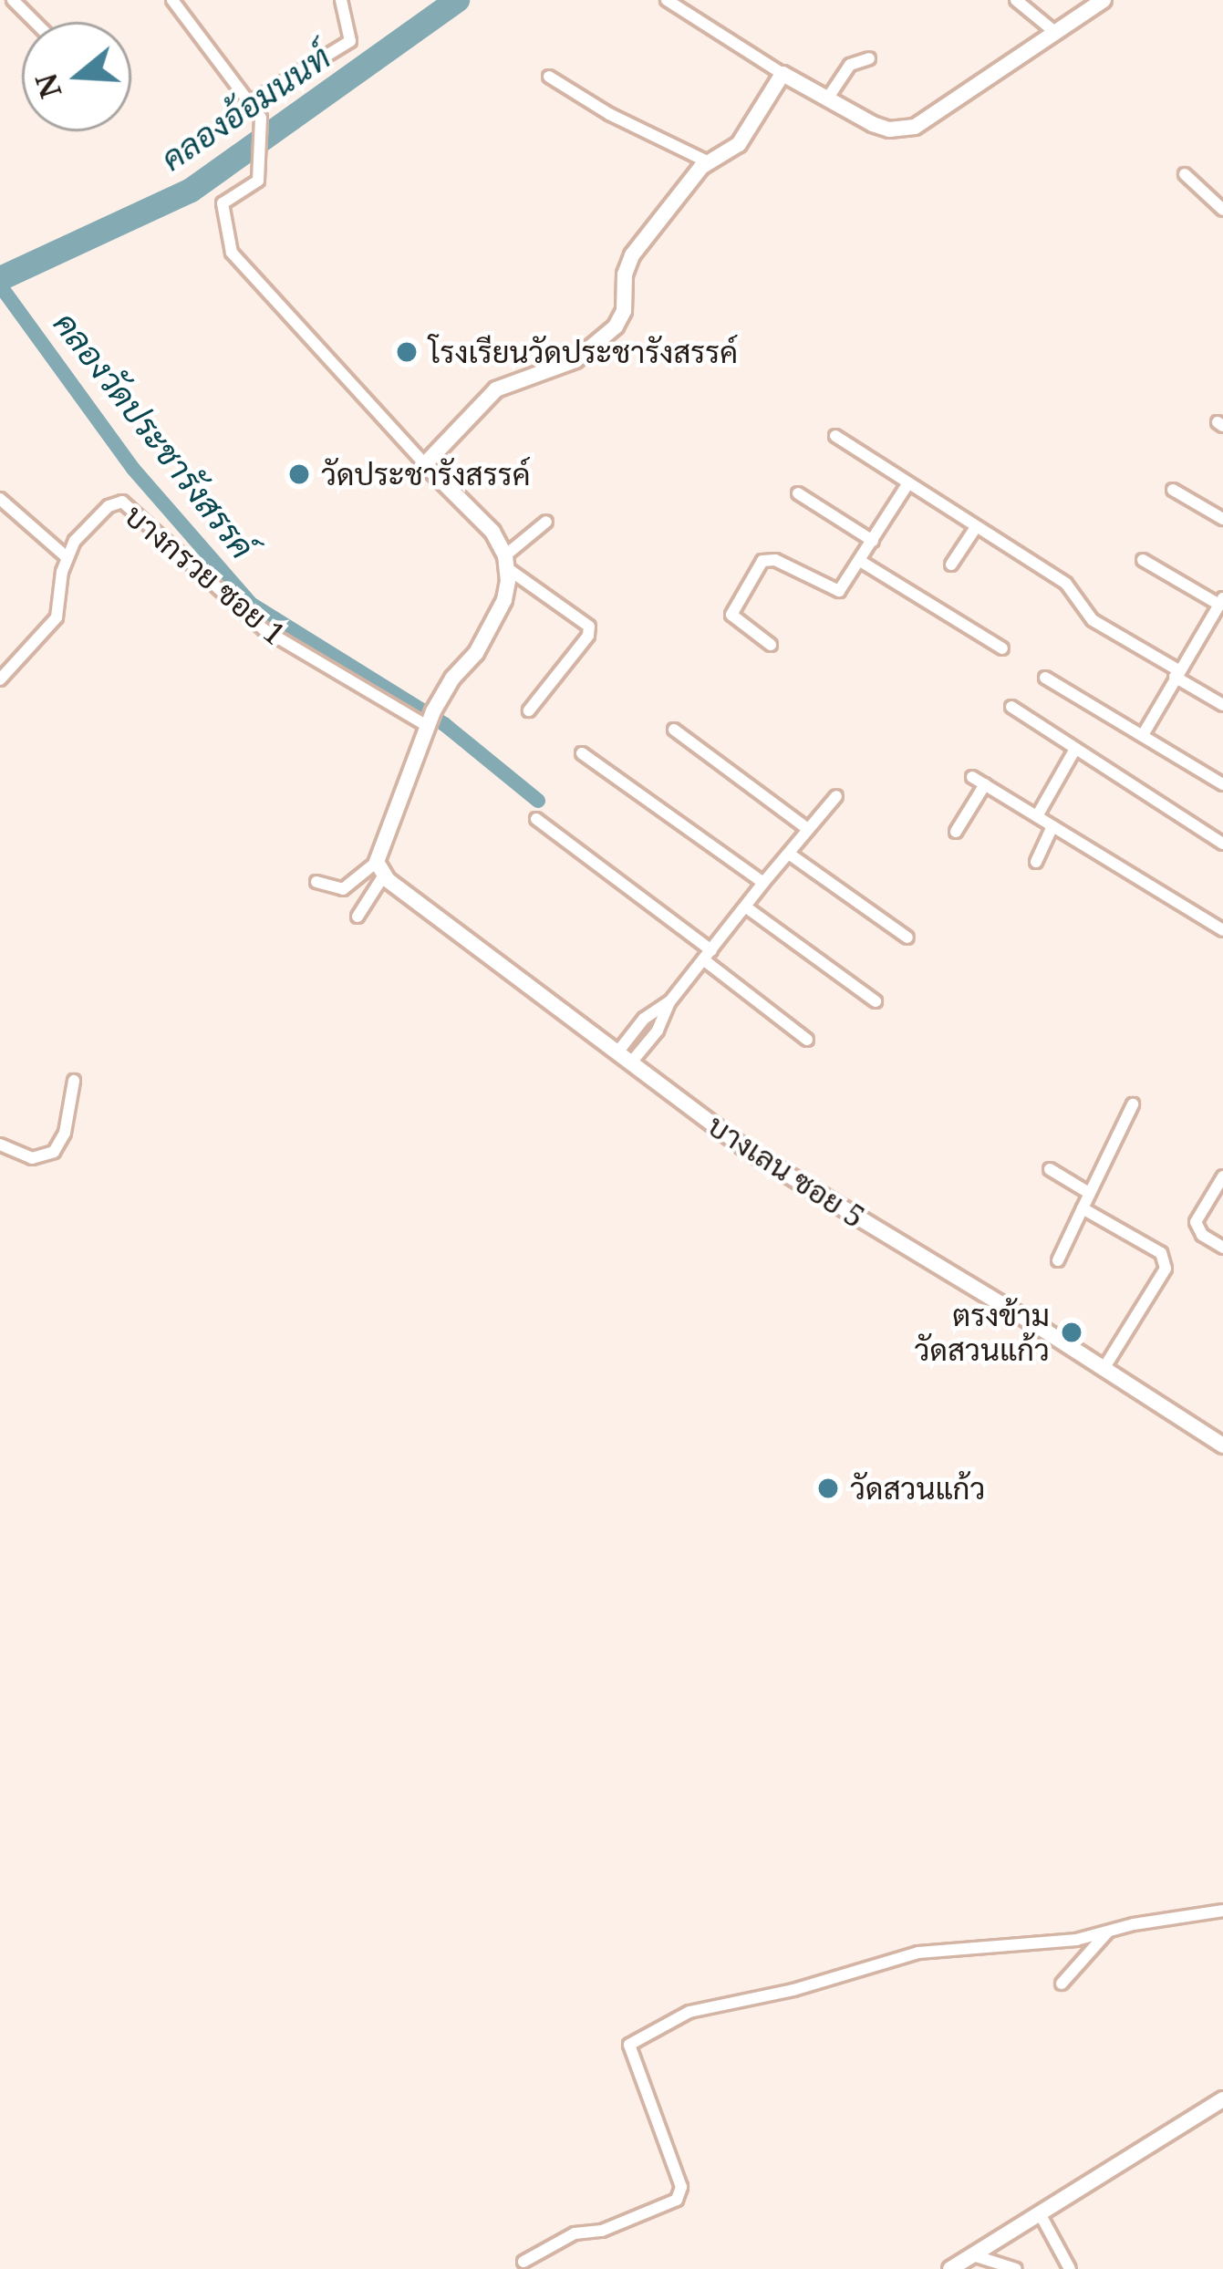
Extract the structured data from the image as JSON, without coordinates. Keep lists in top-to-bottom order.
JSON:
{
  "streets": {
    "street": ["บางกรวย ซอย 1", "บางเลน ซอย 5"]
  },
  "water": ["คลองอ้อมนนท์", "คลองวัดประชารังสรรค์"],
  "places": [
    "โรงเรียนวัดประชารังสรรค์",
    "วัดประชารังสรรค์",
    "ตรงข้าม วัดสวนแก้ว",
    "วัดสวนแก้ว"
  ],
  "north": "left"
}
